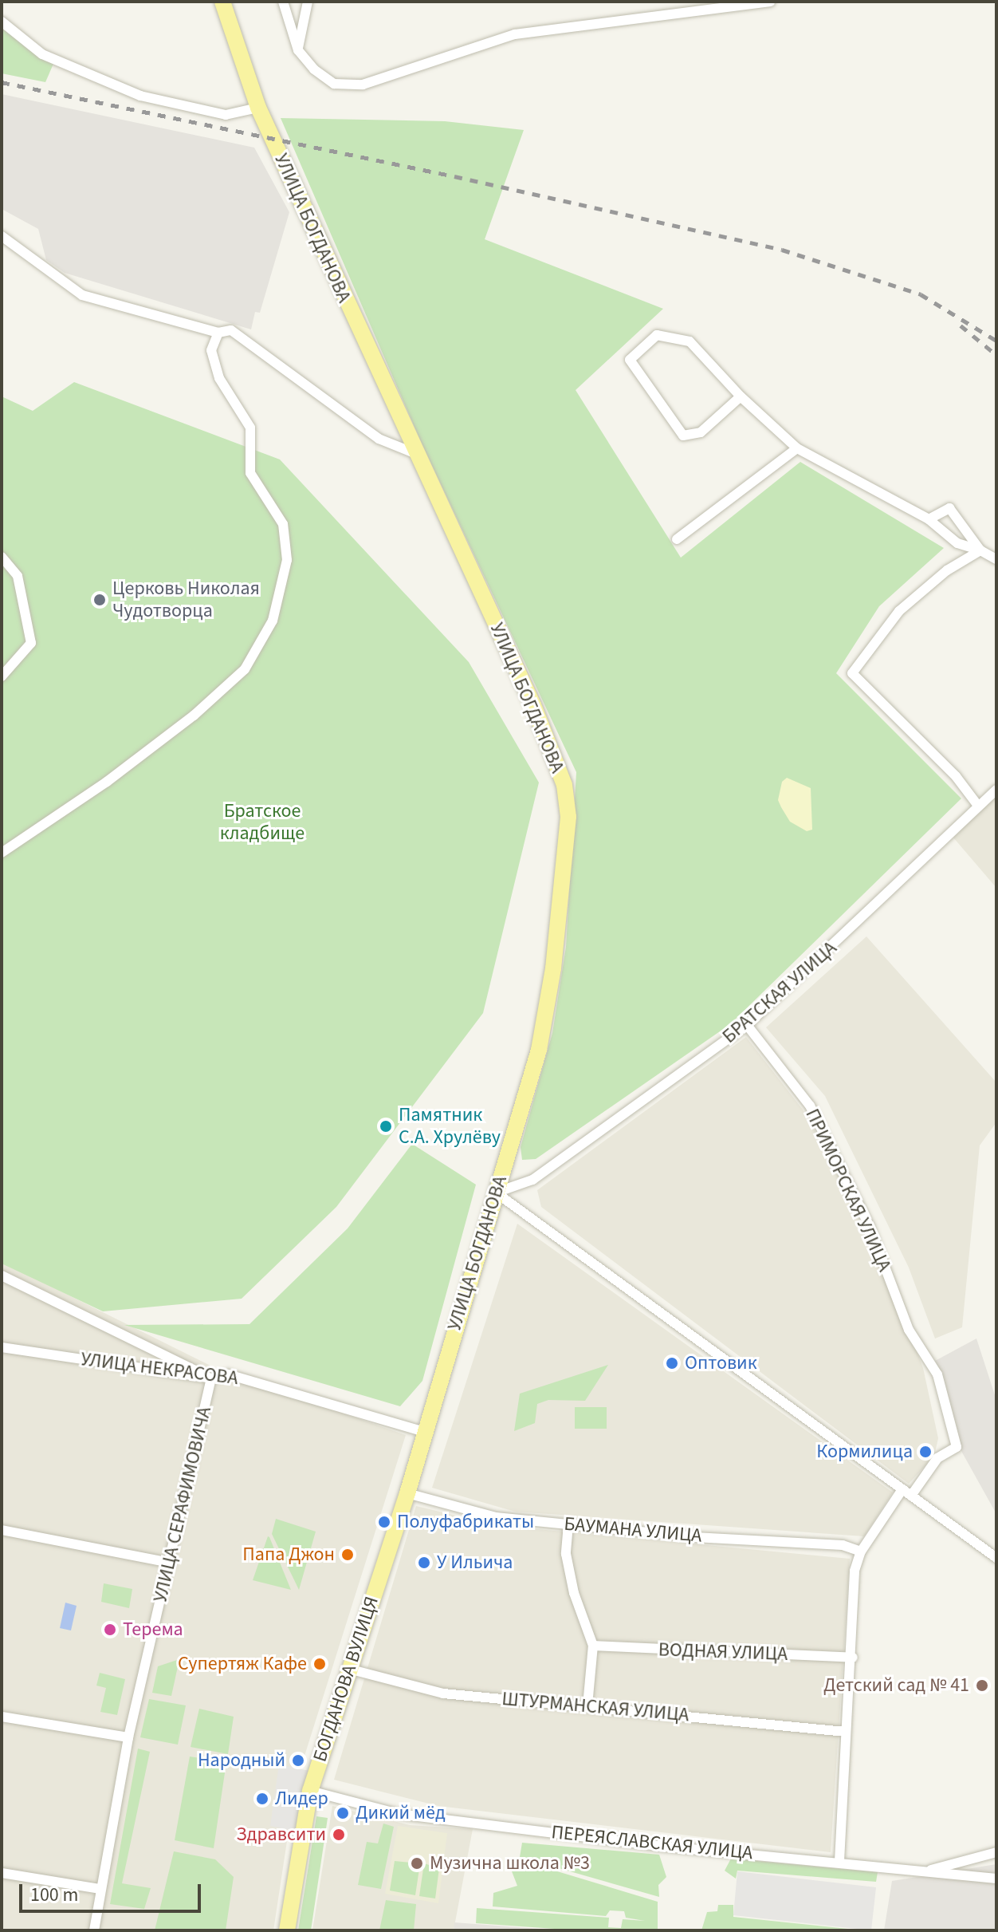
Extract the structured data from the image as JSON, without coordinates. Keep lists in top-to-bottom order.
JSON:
{
  "streets": {
    "main road": ["УЛИЦА БОГДАНОВА", "БОГДАНОВА ВУЛИЦЯ"],
    "street": [
      "БРАТСКАЯ УЛИЦА",
      "ПРИМОРСКАЯ УЛИЦА",
      "УЛИЦА НЕКРАСОВА",
      "УЛИЦА СЕРАФИМОВИЧА",
      "БАУМАНА УЛИЦА",
      "ВОДНАЯ УЛИЦА",
      "ШТУРМАНСКАЯ УЛИЦА",
      "ПЕРЕЯСЛАВСКАЯ УЛИЦА"
    ]
  },
  "crossings": [
    ["УЛИЦА БОГДАНОВА", "БРАТСКАЯ УЛИЦА"],
    ["УЛИЦА БОГДАНОВА", "УЛИЦА НЕКРАСОВА"],
    ["УЛИЦА БОГДАНОВА", "БОГДАНОВА ВУЛИЦЯ"],
    ["БРАТСКАЯ УЛИЦА", "ПРИМОРСКАЯ УЛИЦА"],
    ["УЛИЦА НЕКРАСОВА", "УЛИЦА СЕРАФИМОВИЧА"],
    ["УЛИЦА НЕКРАСОВА", "БОГДАНОВА ВУЛИЦЯ"],
    ["БАУМАНА УЛИЦА", "БОГДАНОВА ВУЛИЦЯ"],
    ["БОГДАНОВА ВУЛИЦЯ", "ШТУРМАНСКАЯ УЛИЦА"],
    ["БОГДАНОВА ВУЛИЦЯ", "ПЕРЕЯСЛАВСКАЯ УЛИЦА"]
  ],
  "parks": ["Братское кладбище"],
  "places": [
    "Церковь Николая Чудотворца",
    "Памятник С.А. Хрулёву",
    "Оптовик",
    "Кормилица",
    "Полуфабрикаты",
    "Папа Джон",
    "У Ильича",
    "Терема",
    "Супертяж Кафе",
    "Детский сад № 41",
    "Народный",
    "Лидер",
    "Дикий мёд",
    "Здравсити",
    "Музична школа №3"
  ],
  "scale_bar": "100 m"
}
